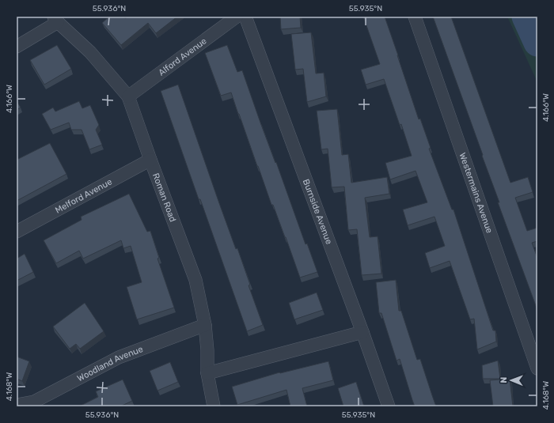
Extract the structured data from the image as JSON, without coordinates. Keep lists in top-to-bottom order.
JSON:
{
  "streets": {
    "street": [
      "Alford Avenue",
      "Westermains Avenue",
      "Melford Avenue",
      "Roman Road",
      "Burnside Avenue",
      "Woodland Avenue"
    ]
  },
  "crossings": [
    ["Alford Avenue", "Roman Road"],
    ["Melford Avenue", "Roman Road"],
    ["Roman Road", "Woodland Avenue"]
  ],
  "north": "left",
  "coordinates": [
    "55.936°N",
    "55.935°N",
    "4.166°W",
    "4.168°W"
  ]
}
